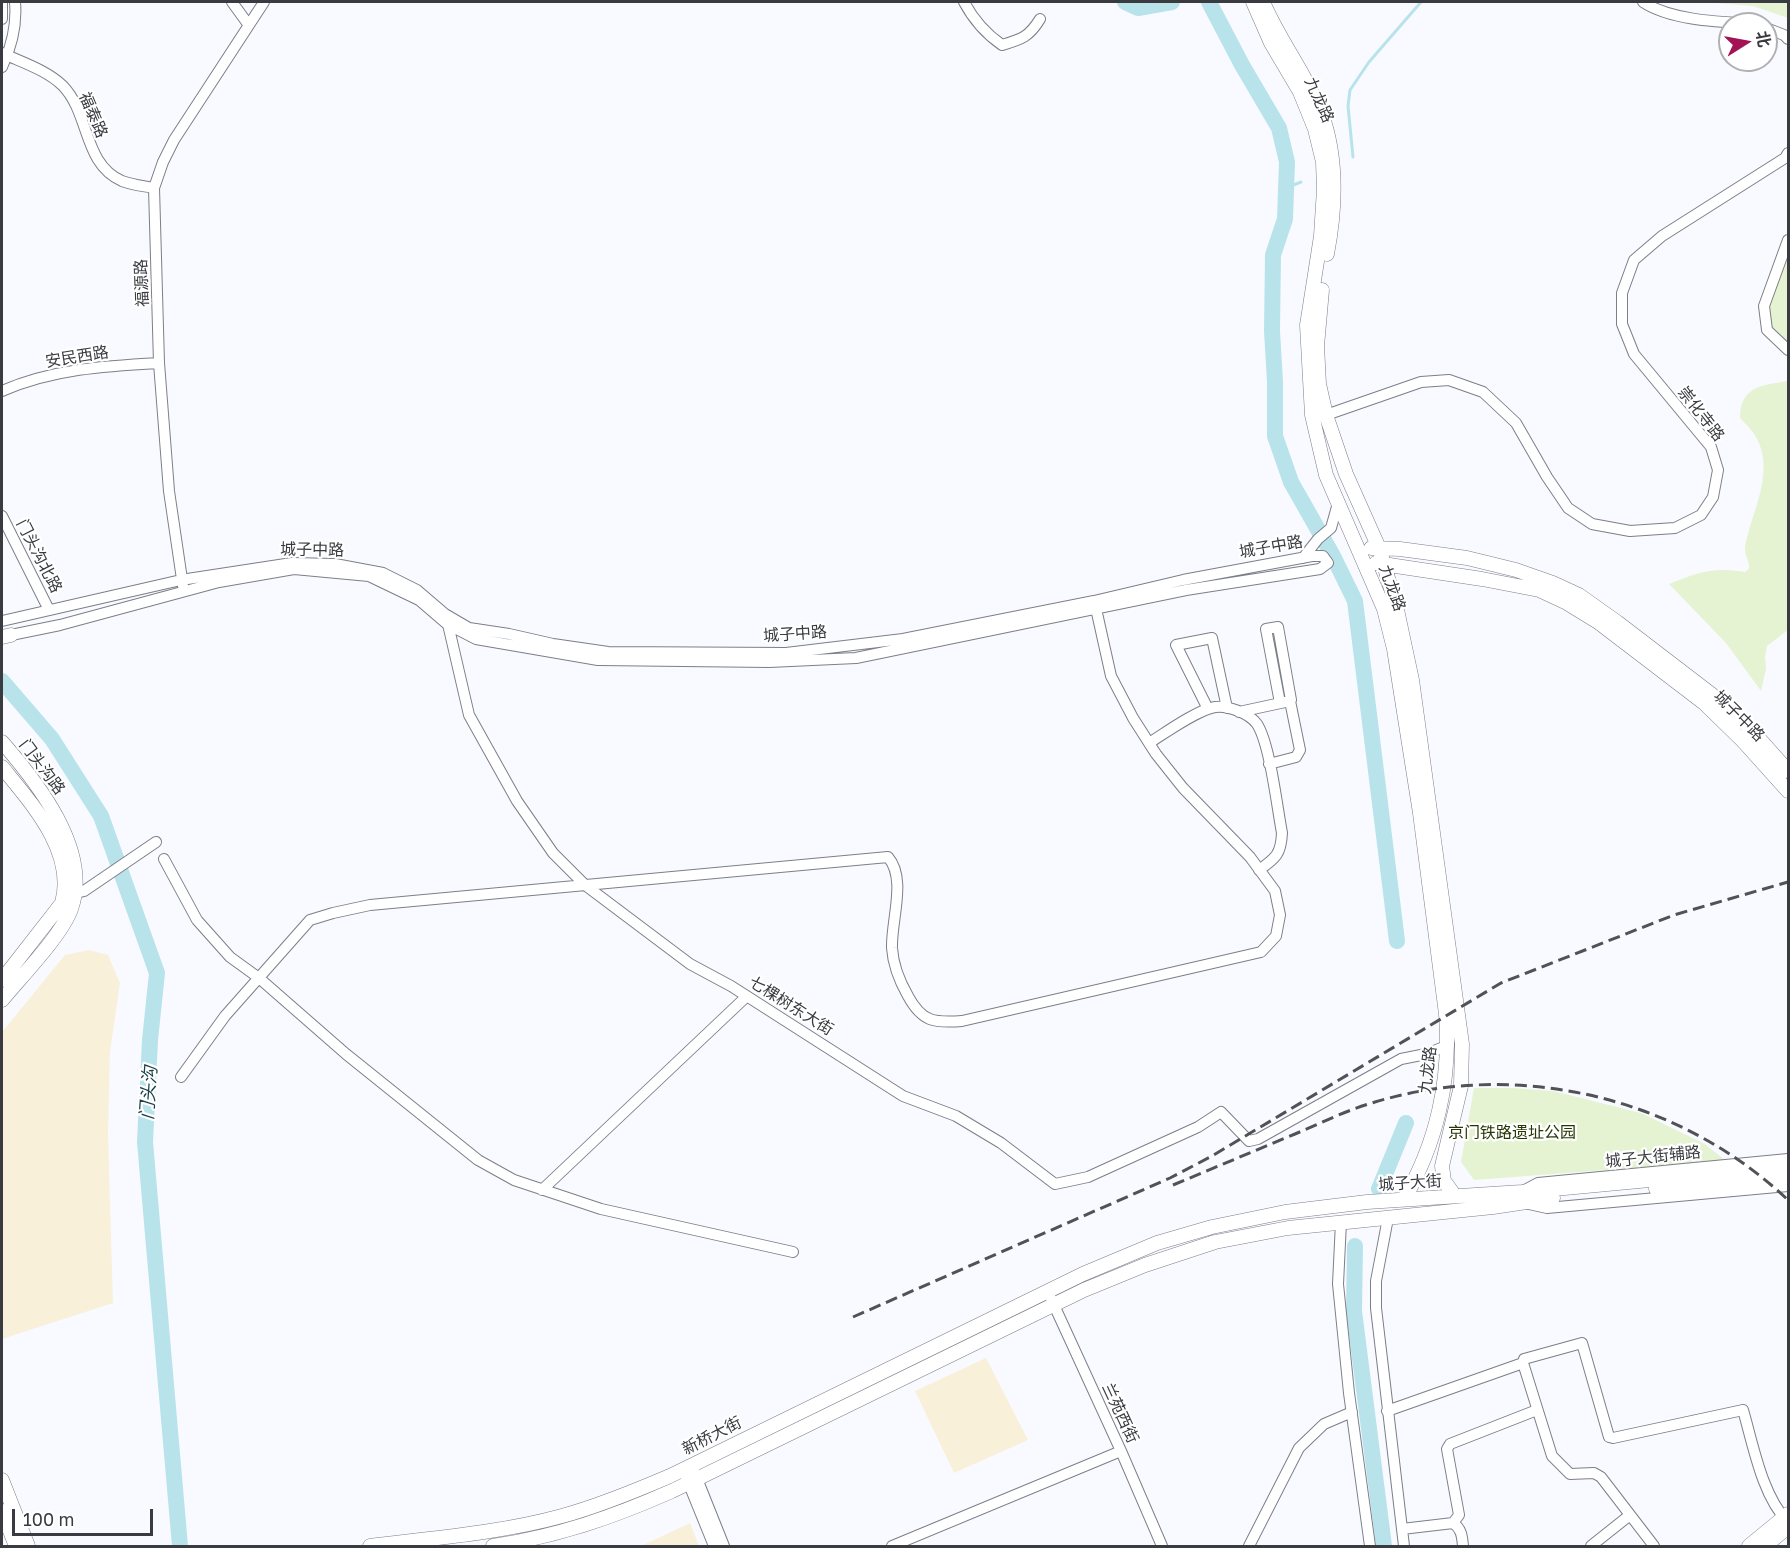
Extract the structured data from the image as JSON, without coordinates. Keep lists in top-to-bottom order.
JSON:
{
  "streets": {
    "main road": [
      "九龙路",
      "城子中路",
      "门头沟路",
      "城子大街",
      "新桥大街"
    ],
    "street": [
      "福泰路",
      "福源路",
      "安民西路",
      "崇化寺路",
      "门头沟北路",
      "七棵树东大街",
      "城子大街辅路",
      "兰苑西街"
    ]
  },
  "crossings": [
    ["九龙路", "崇化寺路"],
    ["九龙路", "城子中路"],
    ["九龙路", "七棵树东大街"],
    ["九龙路", "城子大街"],
    ["福泰路", "福源路"],
    ["福源路", "安民西路"],
    ["福源路", "城子中路"],
    ["城子中路", "门头沟北路"],
    ["城子中路", "七棵树东大街"],
    ["城子大街辅路", "城子大街"],
    ["城子大街", "兰苑西街"],
    ["城子大街", "新桥大街"],
    ["兰苑西街", "新桥大街"]
  ],
  "water": ["门头沟"],
  "parks": ["京门铁路遗址公园"],
  "scale_bar": "100 m",
  "north": "right"
}
